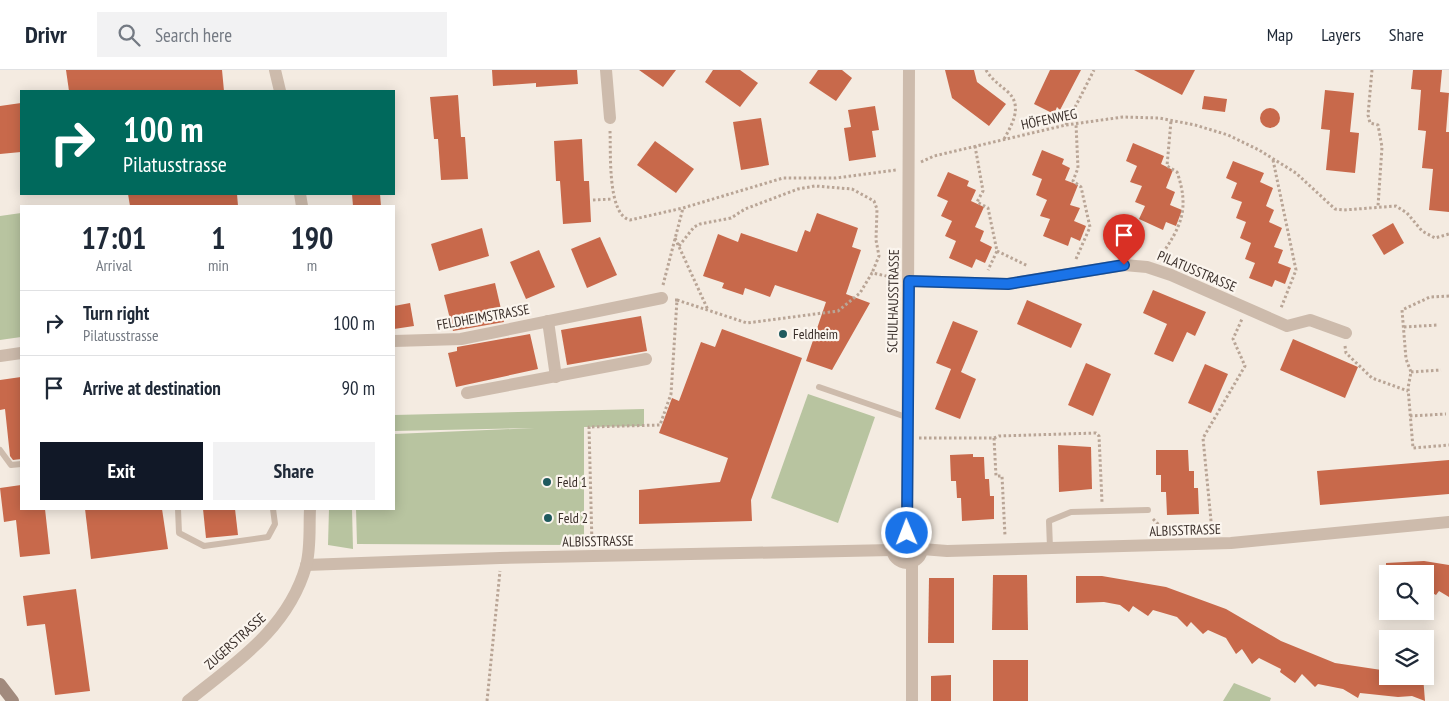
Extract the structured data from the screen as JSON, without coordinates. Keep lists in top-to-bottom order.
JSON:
{
  "streets": {
    "street": [
      "PILATUSSTRASSE",
      "SCHULHAUSSTRASSE",
      "FELDHEIMSTRASSE",
      "ALBISSTRASSE",
      "ZUGERSTRASSE"
    ],
    "path": ["HÖFENWEG"]
  },
  "crossings": [
    ["HÖFENWEG", "SCHULHAUSSTRASSE"],
    ["PILATUSSTRASSE", "SCHULHAUSSTRASSE"],
    ["SCHULHAUSSTRASSE", "ALBISSTRASSE"],
    ["ALBISSTRASSE", "ZUGERSTRASSE"]
  ],
  "places": ["Feldheim", "Feld 1", "Feld 2"],
  "page": {
    "header": "Drivr",
    "search": "Search here",
    "nav": ["Map", "Layers", "Share"],
    "turn": ["100 m", "Pilatusstrasse"],
    "eta": [
      "17:01",
      "Arrival",
      "1",
      "min",
      "190",
      "m"
    ],
    "list": [
      {
        "name": "Turn right",
        "note": "Pilatusstrasse",
        "value": "100 m"
      },
      {
        "name": "Arrive at destination",
        "value": "90 m"
      }
    ],
    "buttons": ["Exit", "Share"]
  }
}
